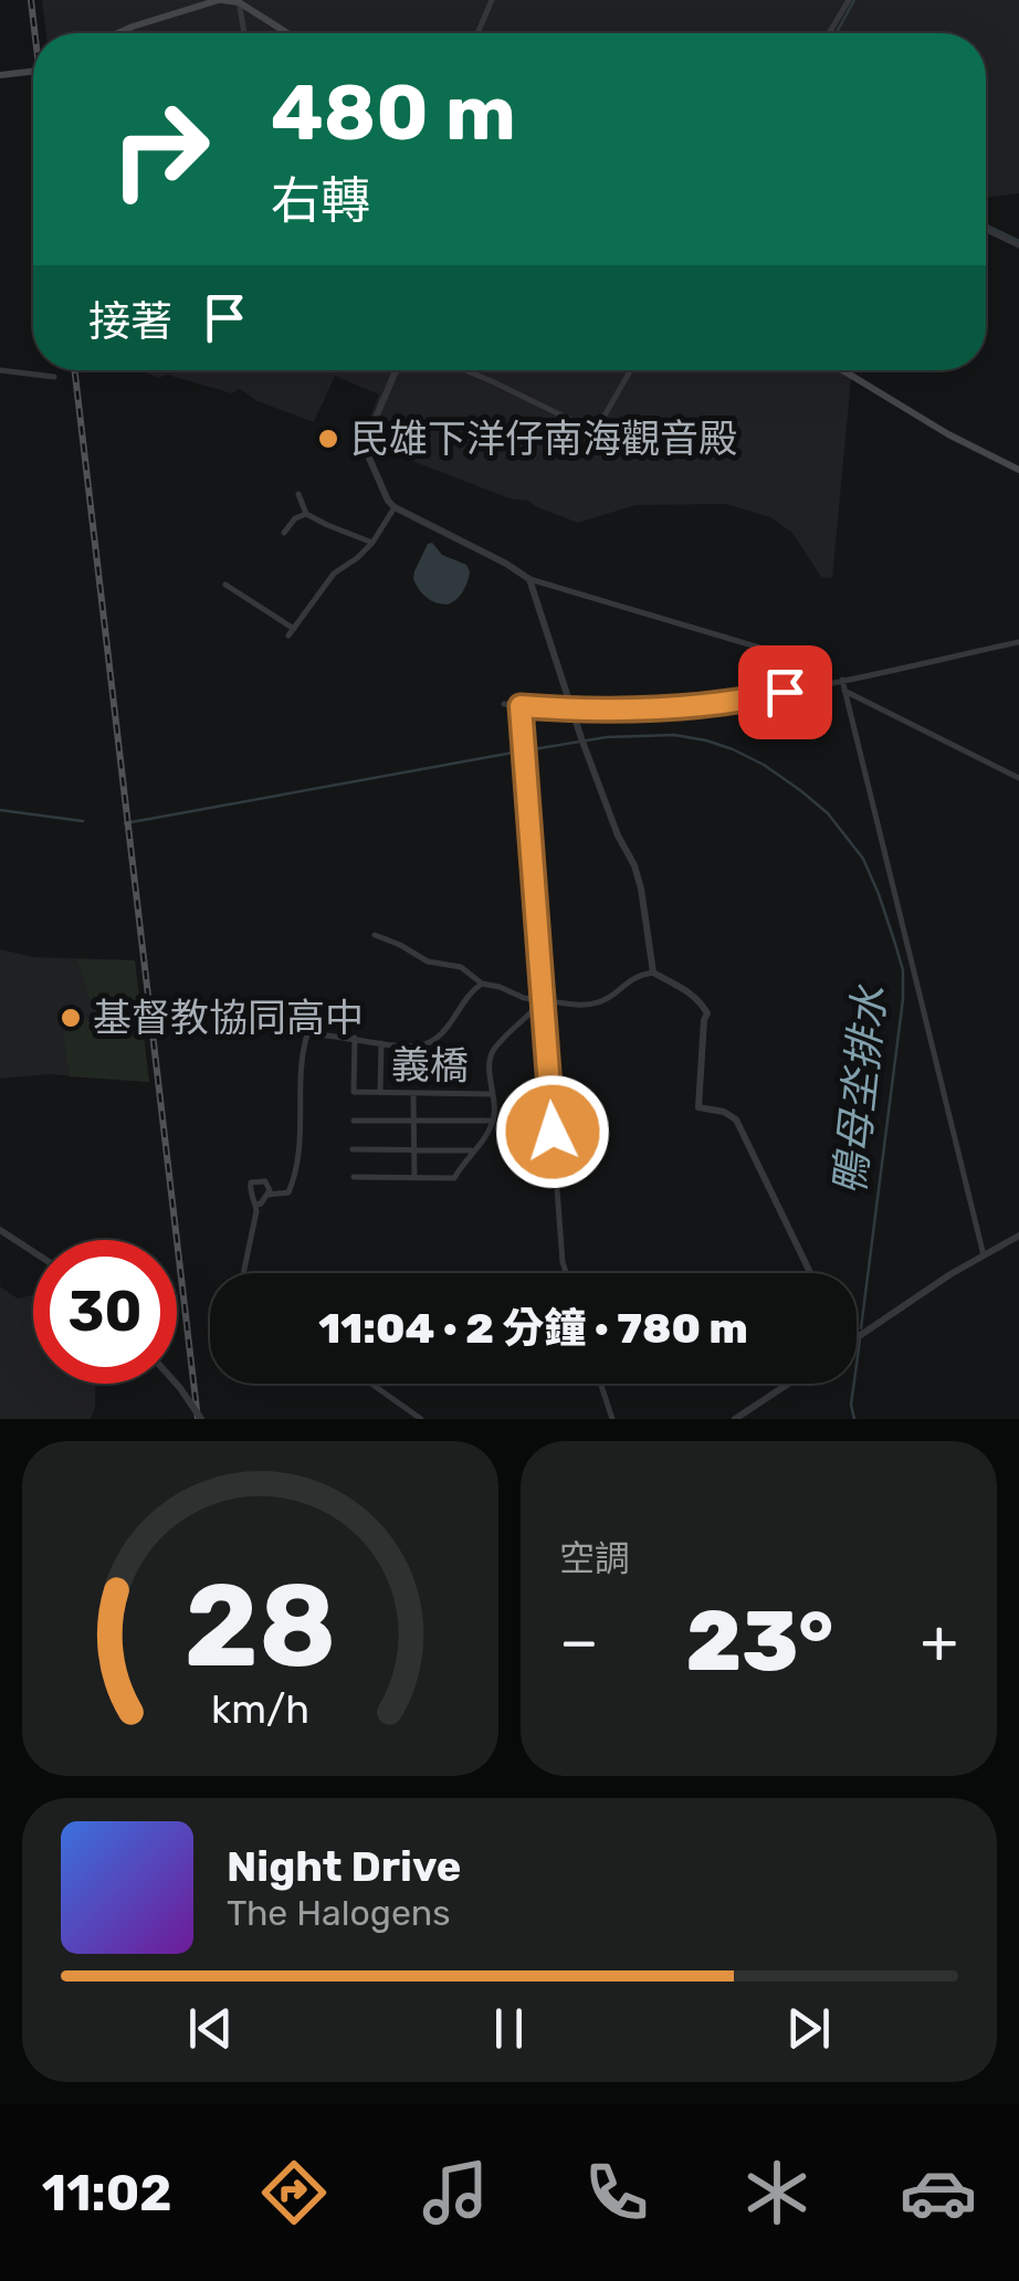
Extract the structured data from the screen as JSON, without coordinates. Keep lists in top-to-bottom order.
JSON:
{
  "streets": {
    "street": ["義橋"]
  },
  "water": ["鴨母坔排水"],
  "places": ["民雄下洋仔南海觀音殿", "基督教協同高中"],
  "page": {
    "turn": ["480 m", "右轉"],
    "then": "接著",
    "limit": "30",
    "trip": "11:04 · 2 分鐘 · 780 m",
    "tile": "空調",
    "heat": ["−", "23°", "+"],
    "song": ["Night Drive", "The Halogens"],
    "tabs": "11:02",
    "gauge": ["28", "km/h"]
  }
}
